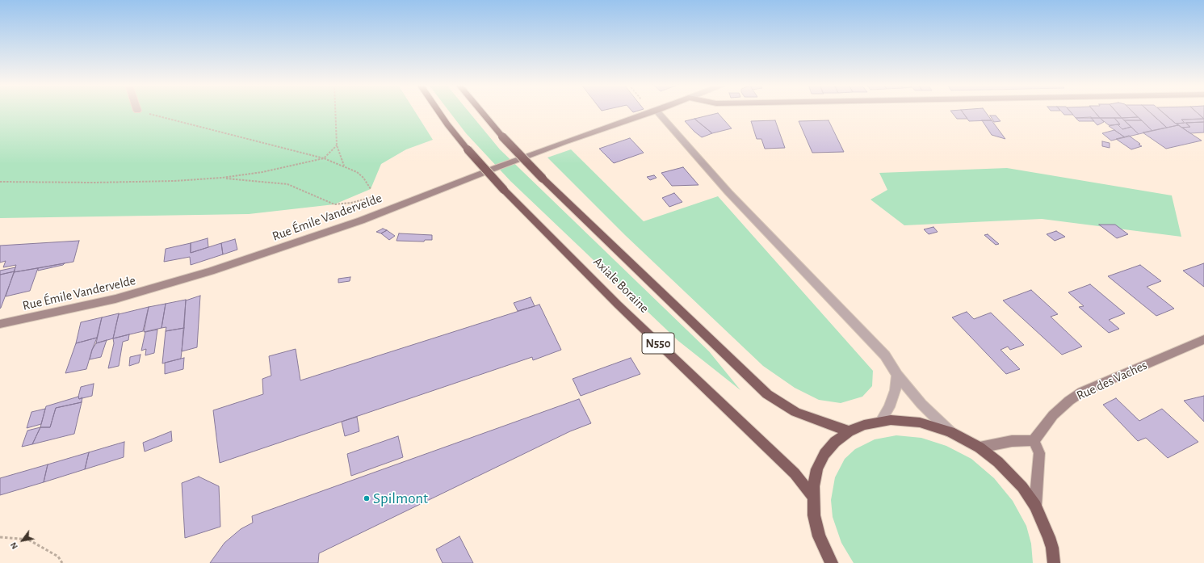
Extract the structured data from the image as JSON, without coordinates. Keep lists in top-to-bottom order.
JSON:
{
  "streets": {
    "highway": ["Axiale Boraine", "N550"],
    "street": ["Rue Émile Vandervelde", "Rue des Vaches"]
  },
  "places": ["Spilmont"],
  "north": "bottom left"
}
